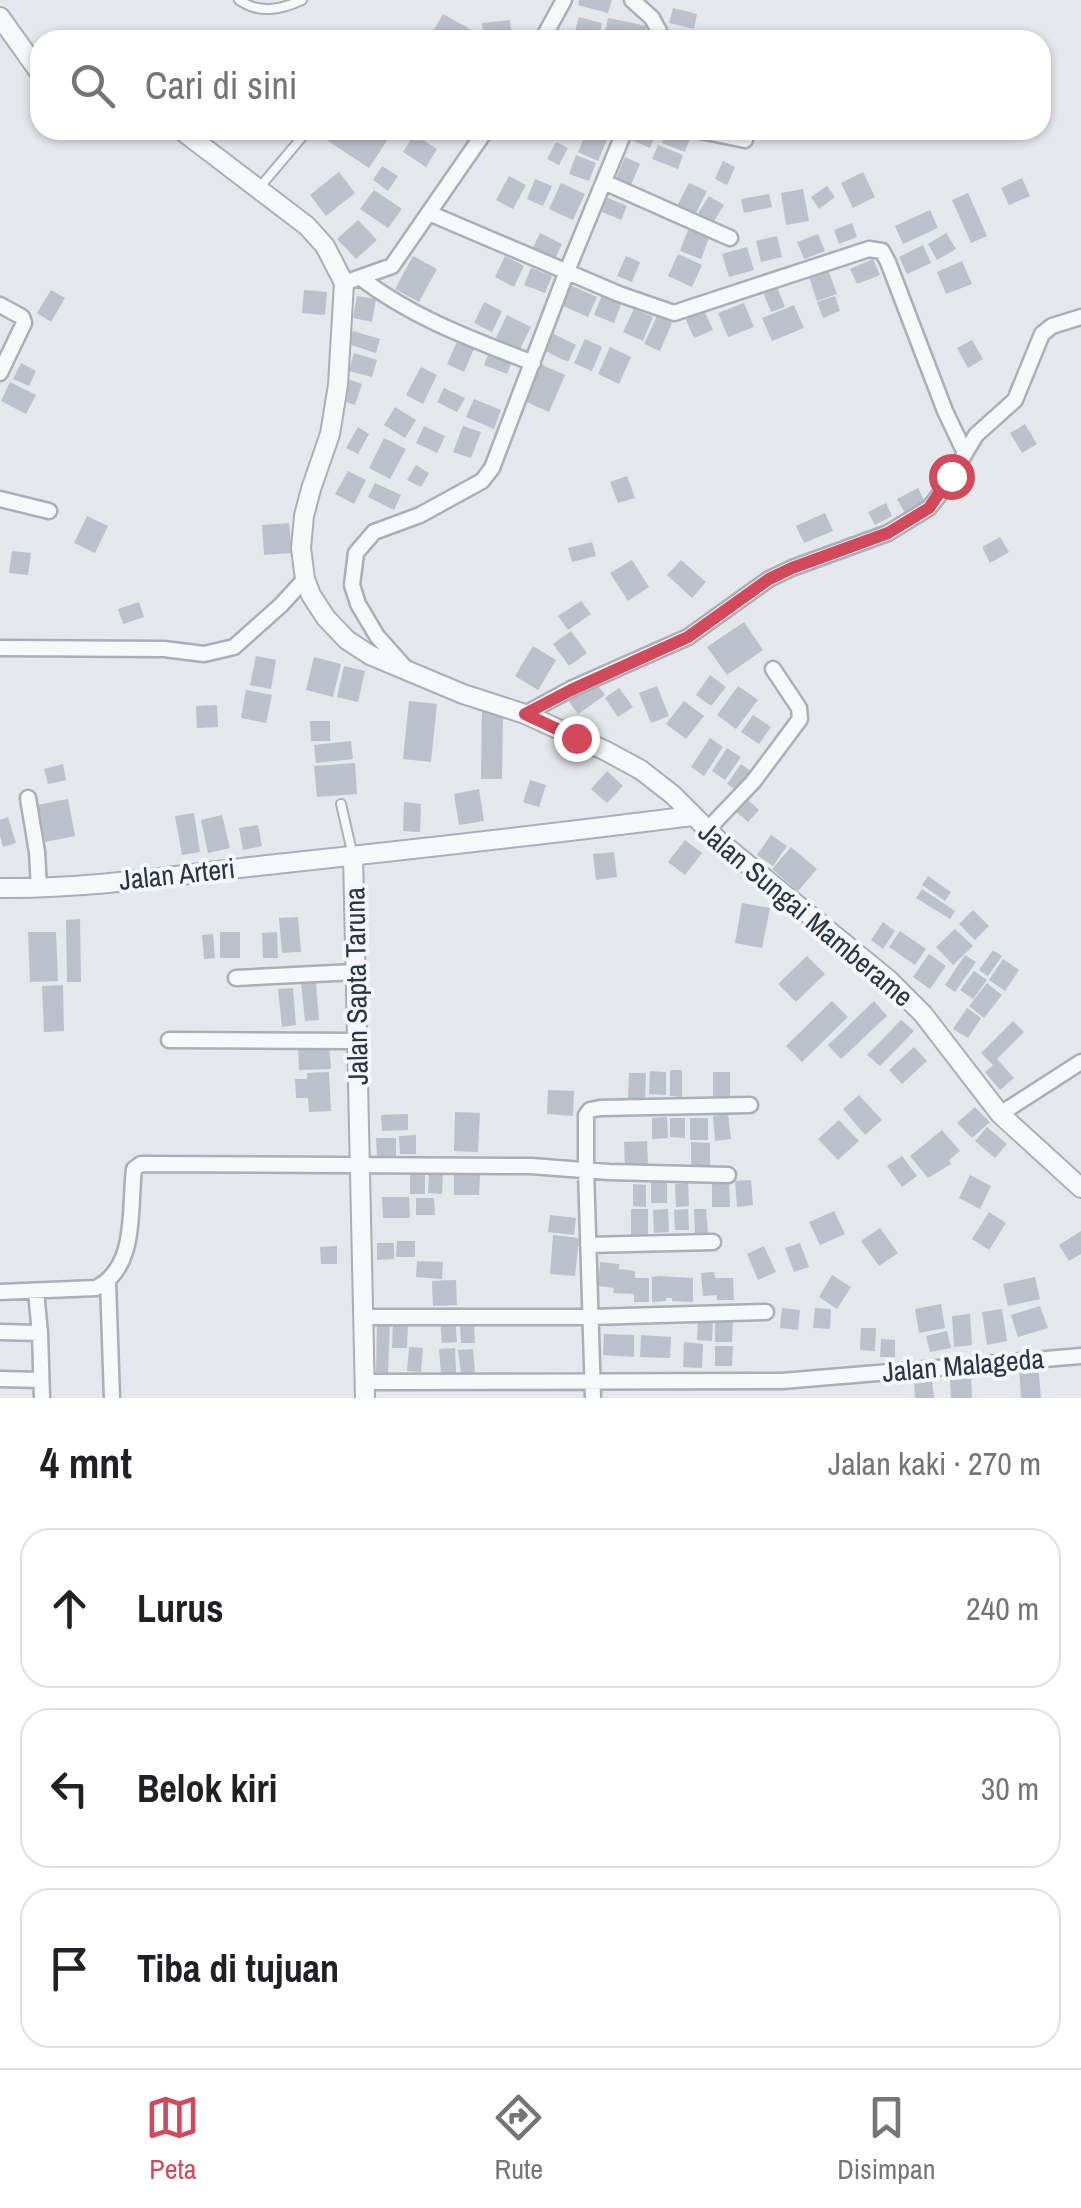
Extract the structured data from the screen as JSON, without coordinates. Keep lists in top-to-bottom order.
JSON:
{
  "streets": {
    "street": [
      "Jalan Arteri",
      "Jalan Sungai Mamberame",
      "Jalan Sapta Taruna",
      "Jalan Malageda"
    ]
  },
  "crossings": [
    ["Jalan Arteri", "Jalan Sapta Taruna"],
    ["Jalan Sungai Mamberame", "Jalan Sapta Taruna"],
    ["Jalan Sapta Taruna", "Jalan Malageda"]
  ],
  "page": {
    "search": "Cari di sini",
    "heading": ["4 mnt", "Jalan kaki · 270 m"],
    "list": [
      ["Lurus", "240 m"],
      ["Belok kiri", "30 m"],
      "Tiba di tujuan"
    ],
    "nav": ["Peta", "Rute", "Disimpan"]
  }
}
